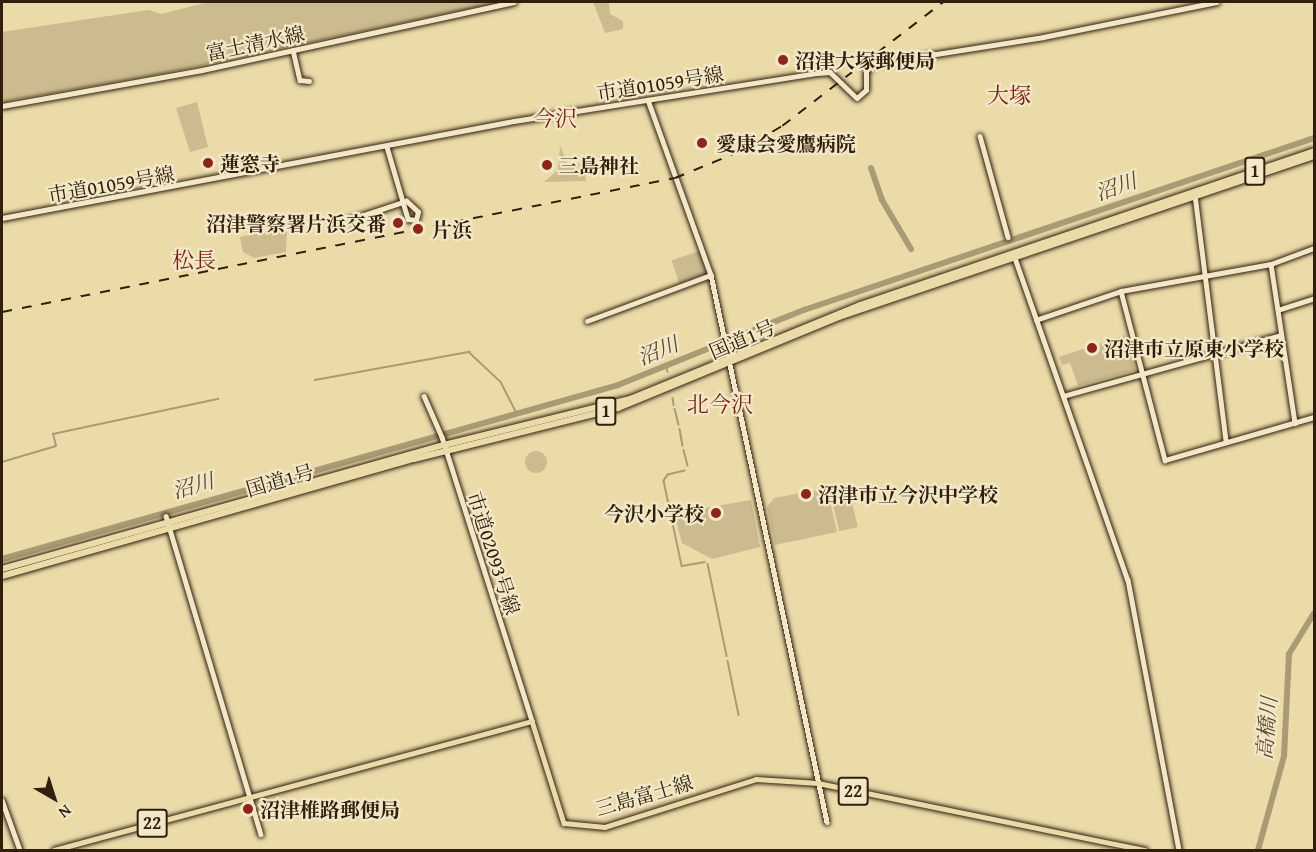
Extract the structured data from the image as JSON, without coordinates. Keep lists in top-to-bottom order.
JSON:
{
  "streets": {
    "highway": ["1", "国道1号"],
    "main road": ["22", "三島富士線"],
    "street": ["富士清水線", "市道01059号線", "市道02093号線"]
  },
  "crossings": [
    ["国道1号", "市道02093号線"],
    ["市道02093号線", "22"],
    ["市道02093号線", "三島富士線"],
    ["22", "三島富士線"]
  ],
  "districts": [
    "大塚",
    "今沢",
    "松長",
    "北今沢"
  ],
  "water": ["沼川", "高橋川"],
  "places": [
    "沼津大塚郵便局",
    "愛康会愛鷹病院",
    "蓮窓寺",
    "三島神社",
    "沼津警察署片浜交番",
    "片浜",
    "沼津市立原東小学校",
    "沼津市立今沢中学校",
    "今沢小学校",
    "沼津椎路郵便局"
  ],
  "north": "bottom right"
}
